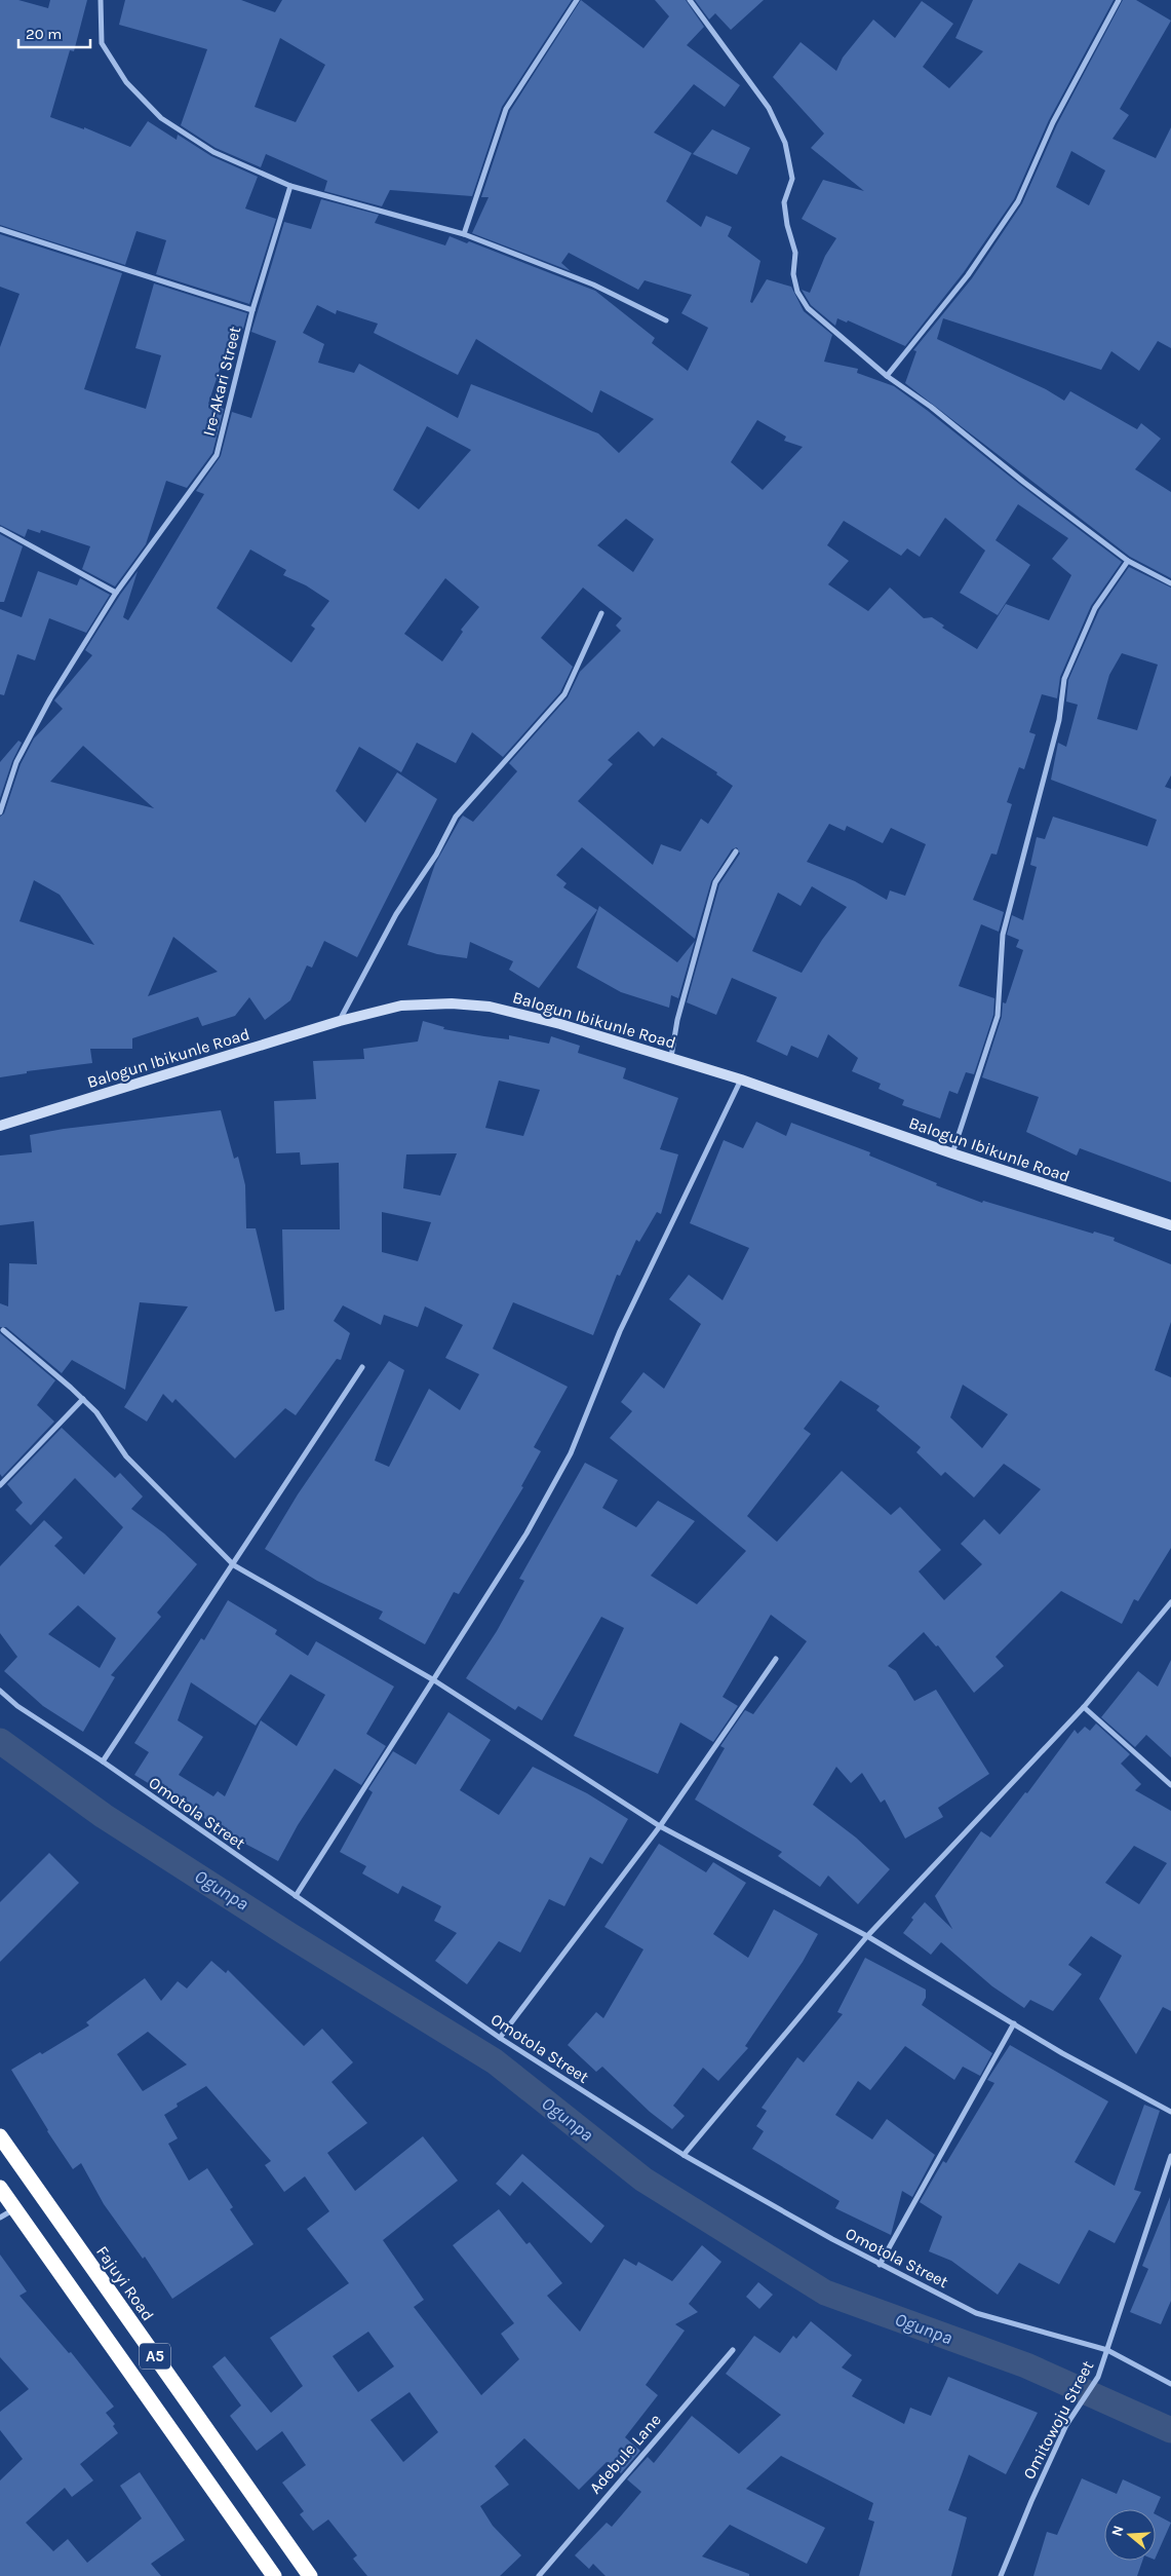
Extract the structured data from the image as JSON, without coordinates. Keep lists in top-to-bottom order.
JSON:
{
  "streets": {
    "highway": ["Fajuyi Road", "A5"],
    "street": [
      "Ire-Akari Street",
      "Balogun Ibikunle Road",
      "Omotola Street",
      "Omitowoju Street",
      "Adebule Lane"
    ]
  },
  "crossings": [
    ["Omotola Street", "Omitowoju Street"]
  ],
  "water": ["Ogunpa"],
  "scale_bar": "20 m",
  "north": "left"
}
